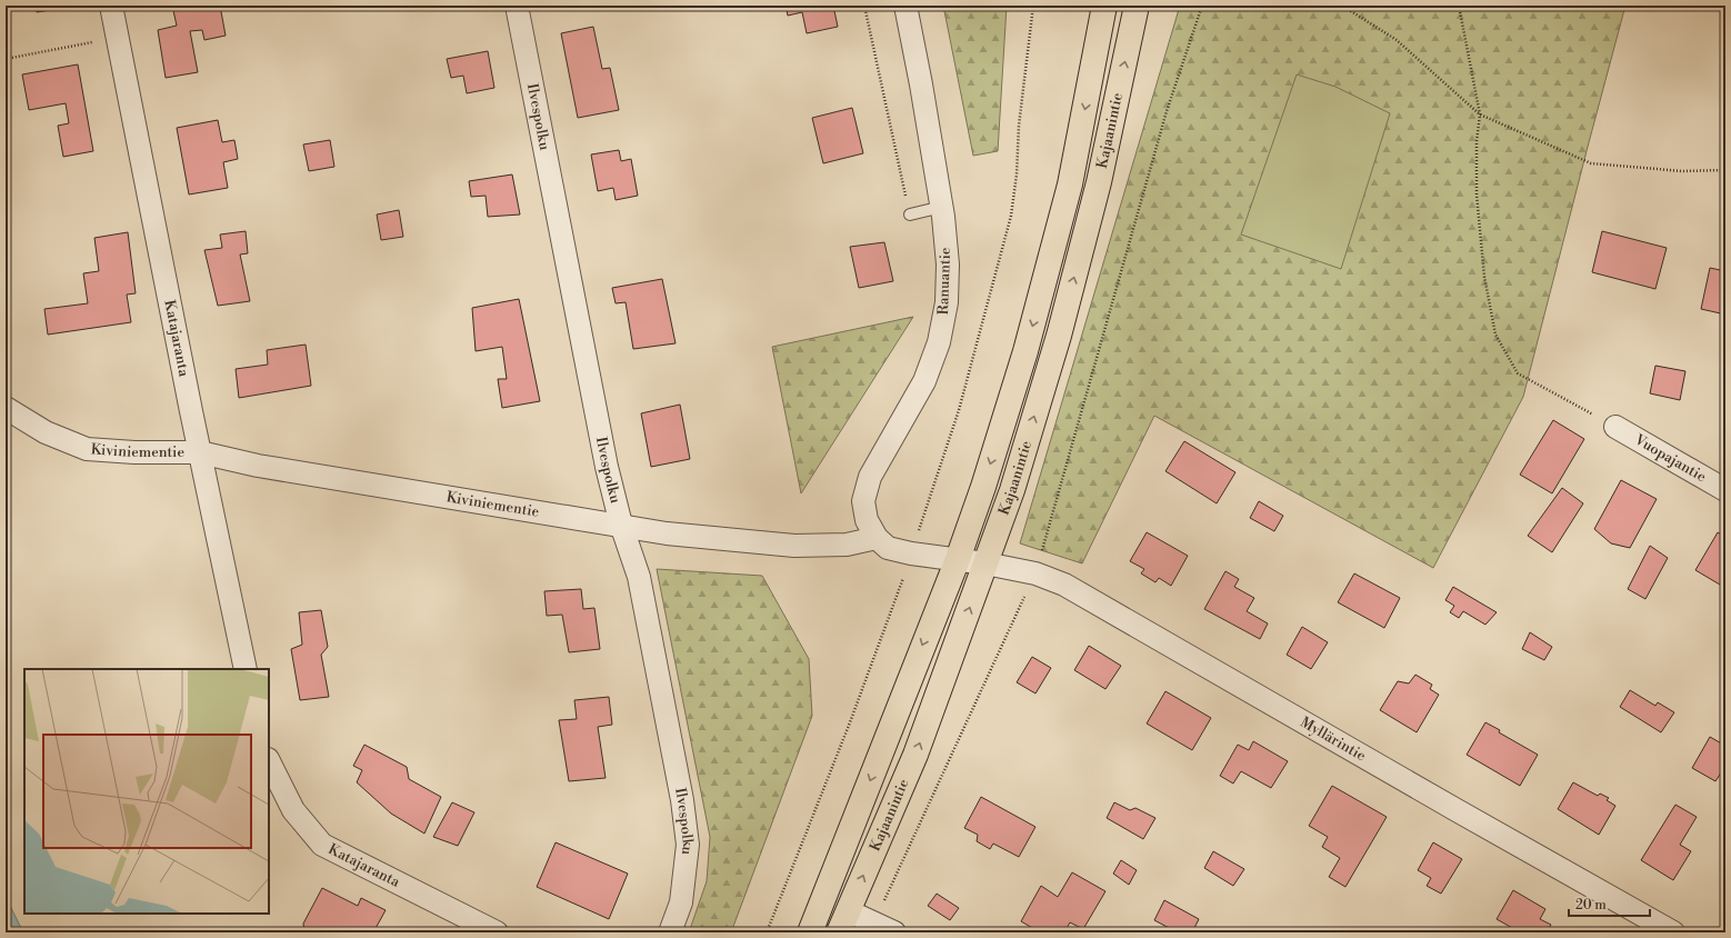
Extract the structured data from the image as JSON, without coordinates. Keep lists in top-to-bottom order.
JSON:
{
  "streets": {
    "main road": ["Kajaanintie"],
    "street": [
      "Ilvespolku",
      "Ranuantie",
      "Katajaranta",
      "Kiviniementie",
      "Vuopajantie",
      "Myllärintie"
    ]
  },
  "crossings": [
    ["Ilvespolku", "Kiviniementie"],
    ["Kajaanintie", "Myllärintie"],
    ["Ranuantie", "Kiviniementie"],
    ["Katajaranta", "Kiviniementie"]
  ],
  "scale_bar": "20 m"
}
